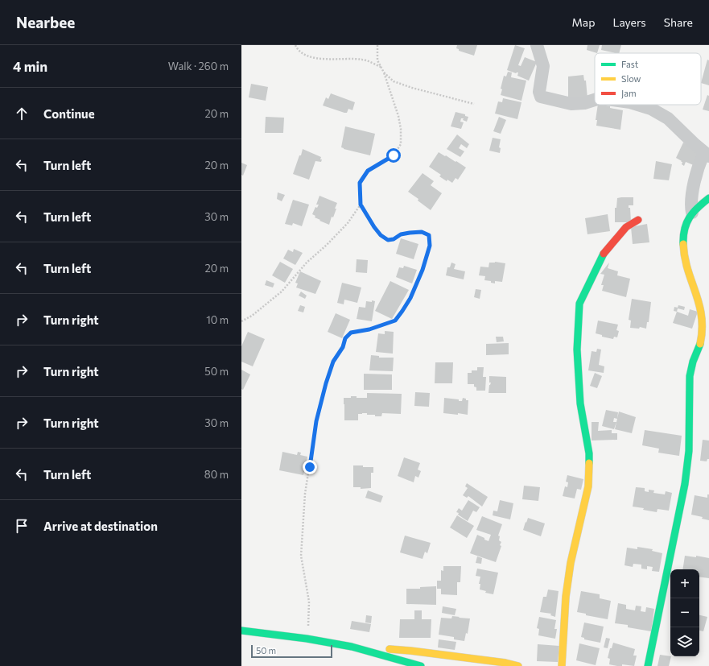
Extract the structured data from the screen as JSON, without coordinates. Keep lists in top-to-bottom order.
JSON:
{
  "legend": ["Fast", "Slow", "Jam"],
  "scale_bar": "50 m",
  "page": {
    "header": "Nearbee",
    "nav": ["Map", "Layers", "Share"],
    "heading": ["4 min", "Walk · 260 m"],
    "list": [
      ["Continue", "20 m"],
      ["Turn left", "20 m"],
      ["Turn left", "30 m"],
      ["Turn left", "20 m"],
      ["Turn right", "10 m"],
      ["Turn right", "50 m"],
      ["Turn right", "30 m"],
      ["Turn left", "80 m"],
      "Arrive at destination"
    ],
    "map_buttons": ["+", "−"],
    "scale": "50 m"
  }
}
